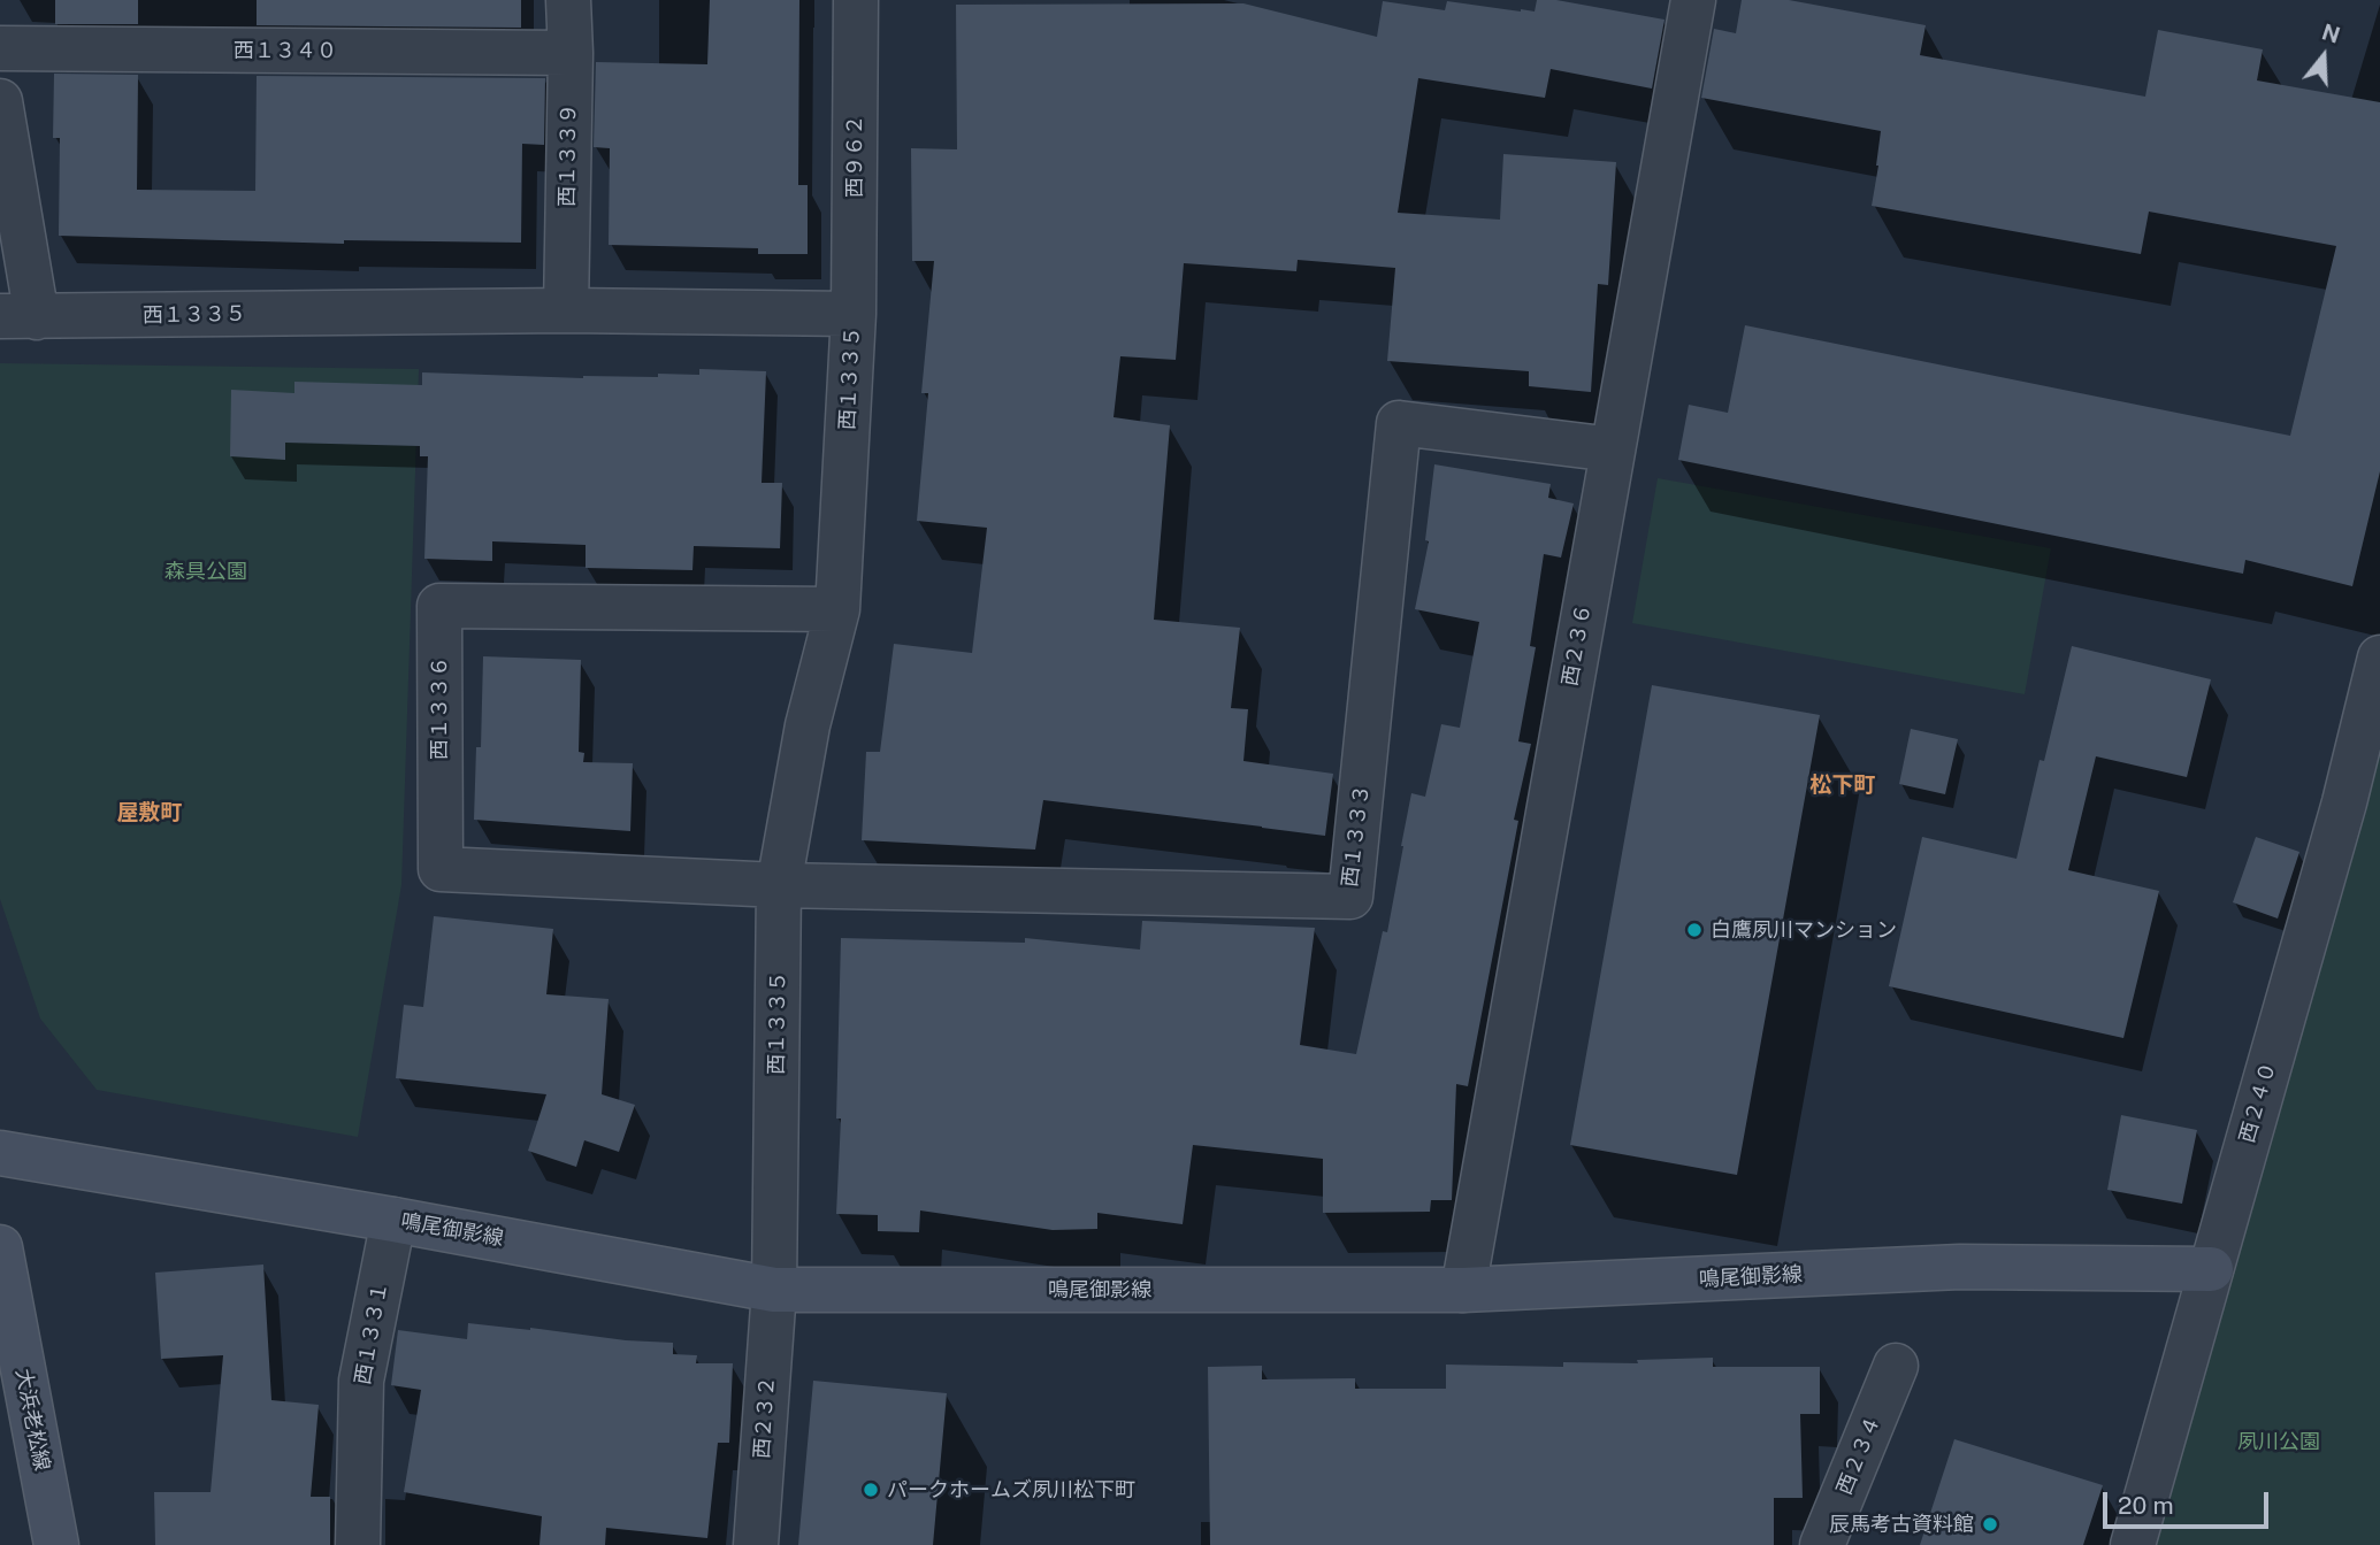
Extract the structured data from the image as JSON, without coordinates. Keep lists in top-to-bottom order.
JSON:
{
  "streets": {
    "street": [
      "西１３４０",
      "西１３３９",
      "西９６２",
      "西１３３５",
      "西２３６",
      "西１３３６",
      "西１３３３",
      "西２４０",
      "鳴尾御影線",
      "西１３３１",
      "西２３２",
      "大浜老松線",
      "西２３４"
    ]
  },
  "crossings": [
    ["西１３４０", "西１３３９"],
    ["西１３３９", "西１３３５"],
    ["西９６２", "西１３３５"],
    ["西１３３５", "西１３３６"],
    ["西１３３５", "西１３３３"],
    ["西１３３５", "鳴尾御影線"],
    ["西１３３５", "西２３２"],
    ["西２３６", "西１３３３"],
    ["西２３６", "鳴尾御影線"],
    ["西１３３６", "西１３３３"],
    ["西２４０", "鳴尾御影線"],
    ["鳴尾御影線", "西１３３１"],
    ["鳴尾御影線", "西２３２"]
  ],
  "districts": ["松下町", "屋敷町"],
  "parks": ["森具公園", "夙川公園"],
  "places": ["白鷹夙川マンション", "パークホームズ夙川松下町", "辰馬考古資料館"],
  "scale_bar": "20 m",
  "north": "top"
}
